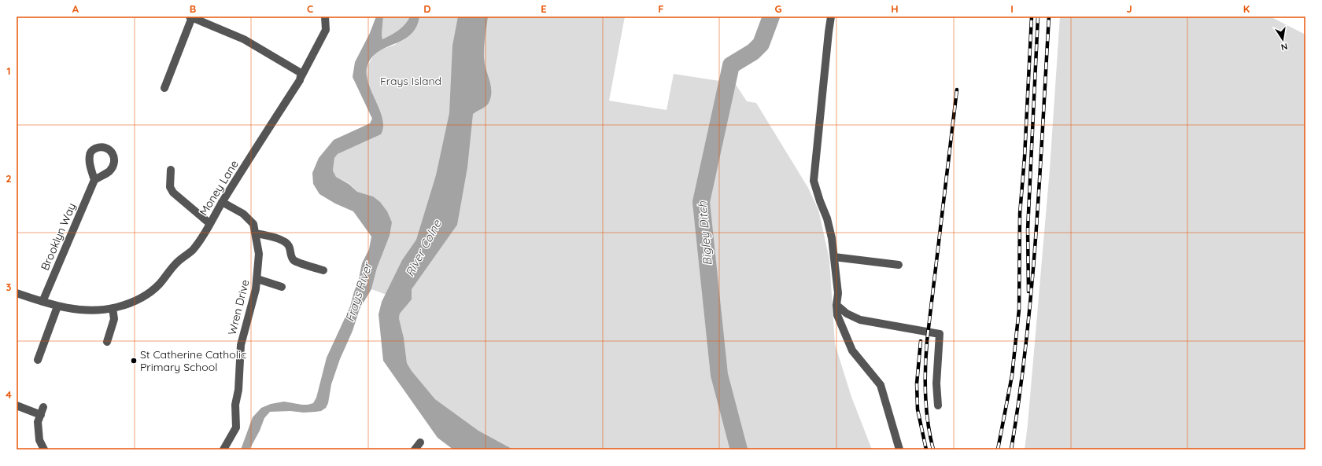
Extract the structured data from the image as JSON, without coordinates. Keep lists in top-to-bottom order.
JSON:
{
  "streets": {
    "street": ["Money Lane", "Brooklyn Way", "Wren Drive"]
  },
  "crossings": [
    ["Money Lane", "Brooklyn Way"],
    ["Money Lane", "Wren Drive"]
  ],
  "water": ["Bigley Ditch", "River Colne", "Frays River"],
  "parks": ["Frays Island"],
  "places": ["St Catherine Catholic Primary School"],
  "north": "bottom",
  "grid": {
    "columns": [
      "A",
      "B",
      "C",
      "D",
      "E",
      "F",
      "G",
      "H",
      "I",
      "J",
      "K"
    ],
    "rows": [
      "1",
      "2",
      "3",
      "4"
    ]
  }
}
